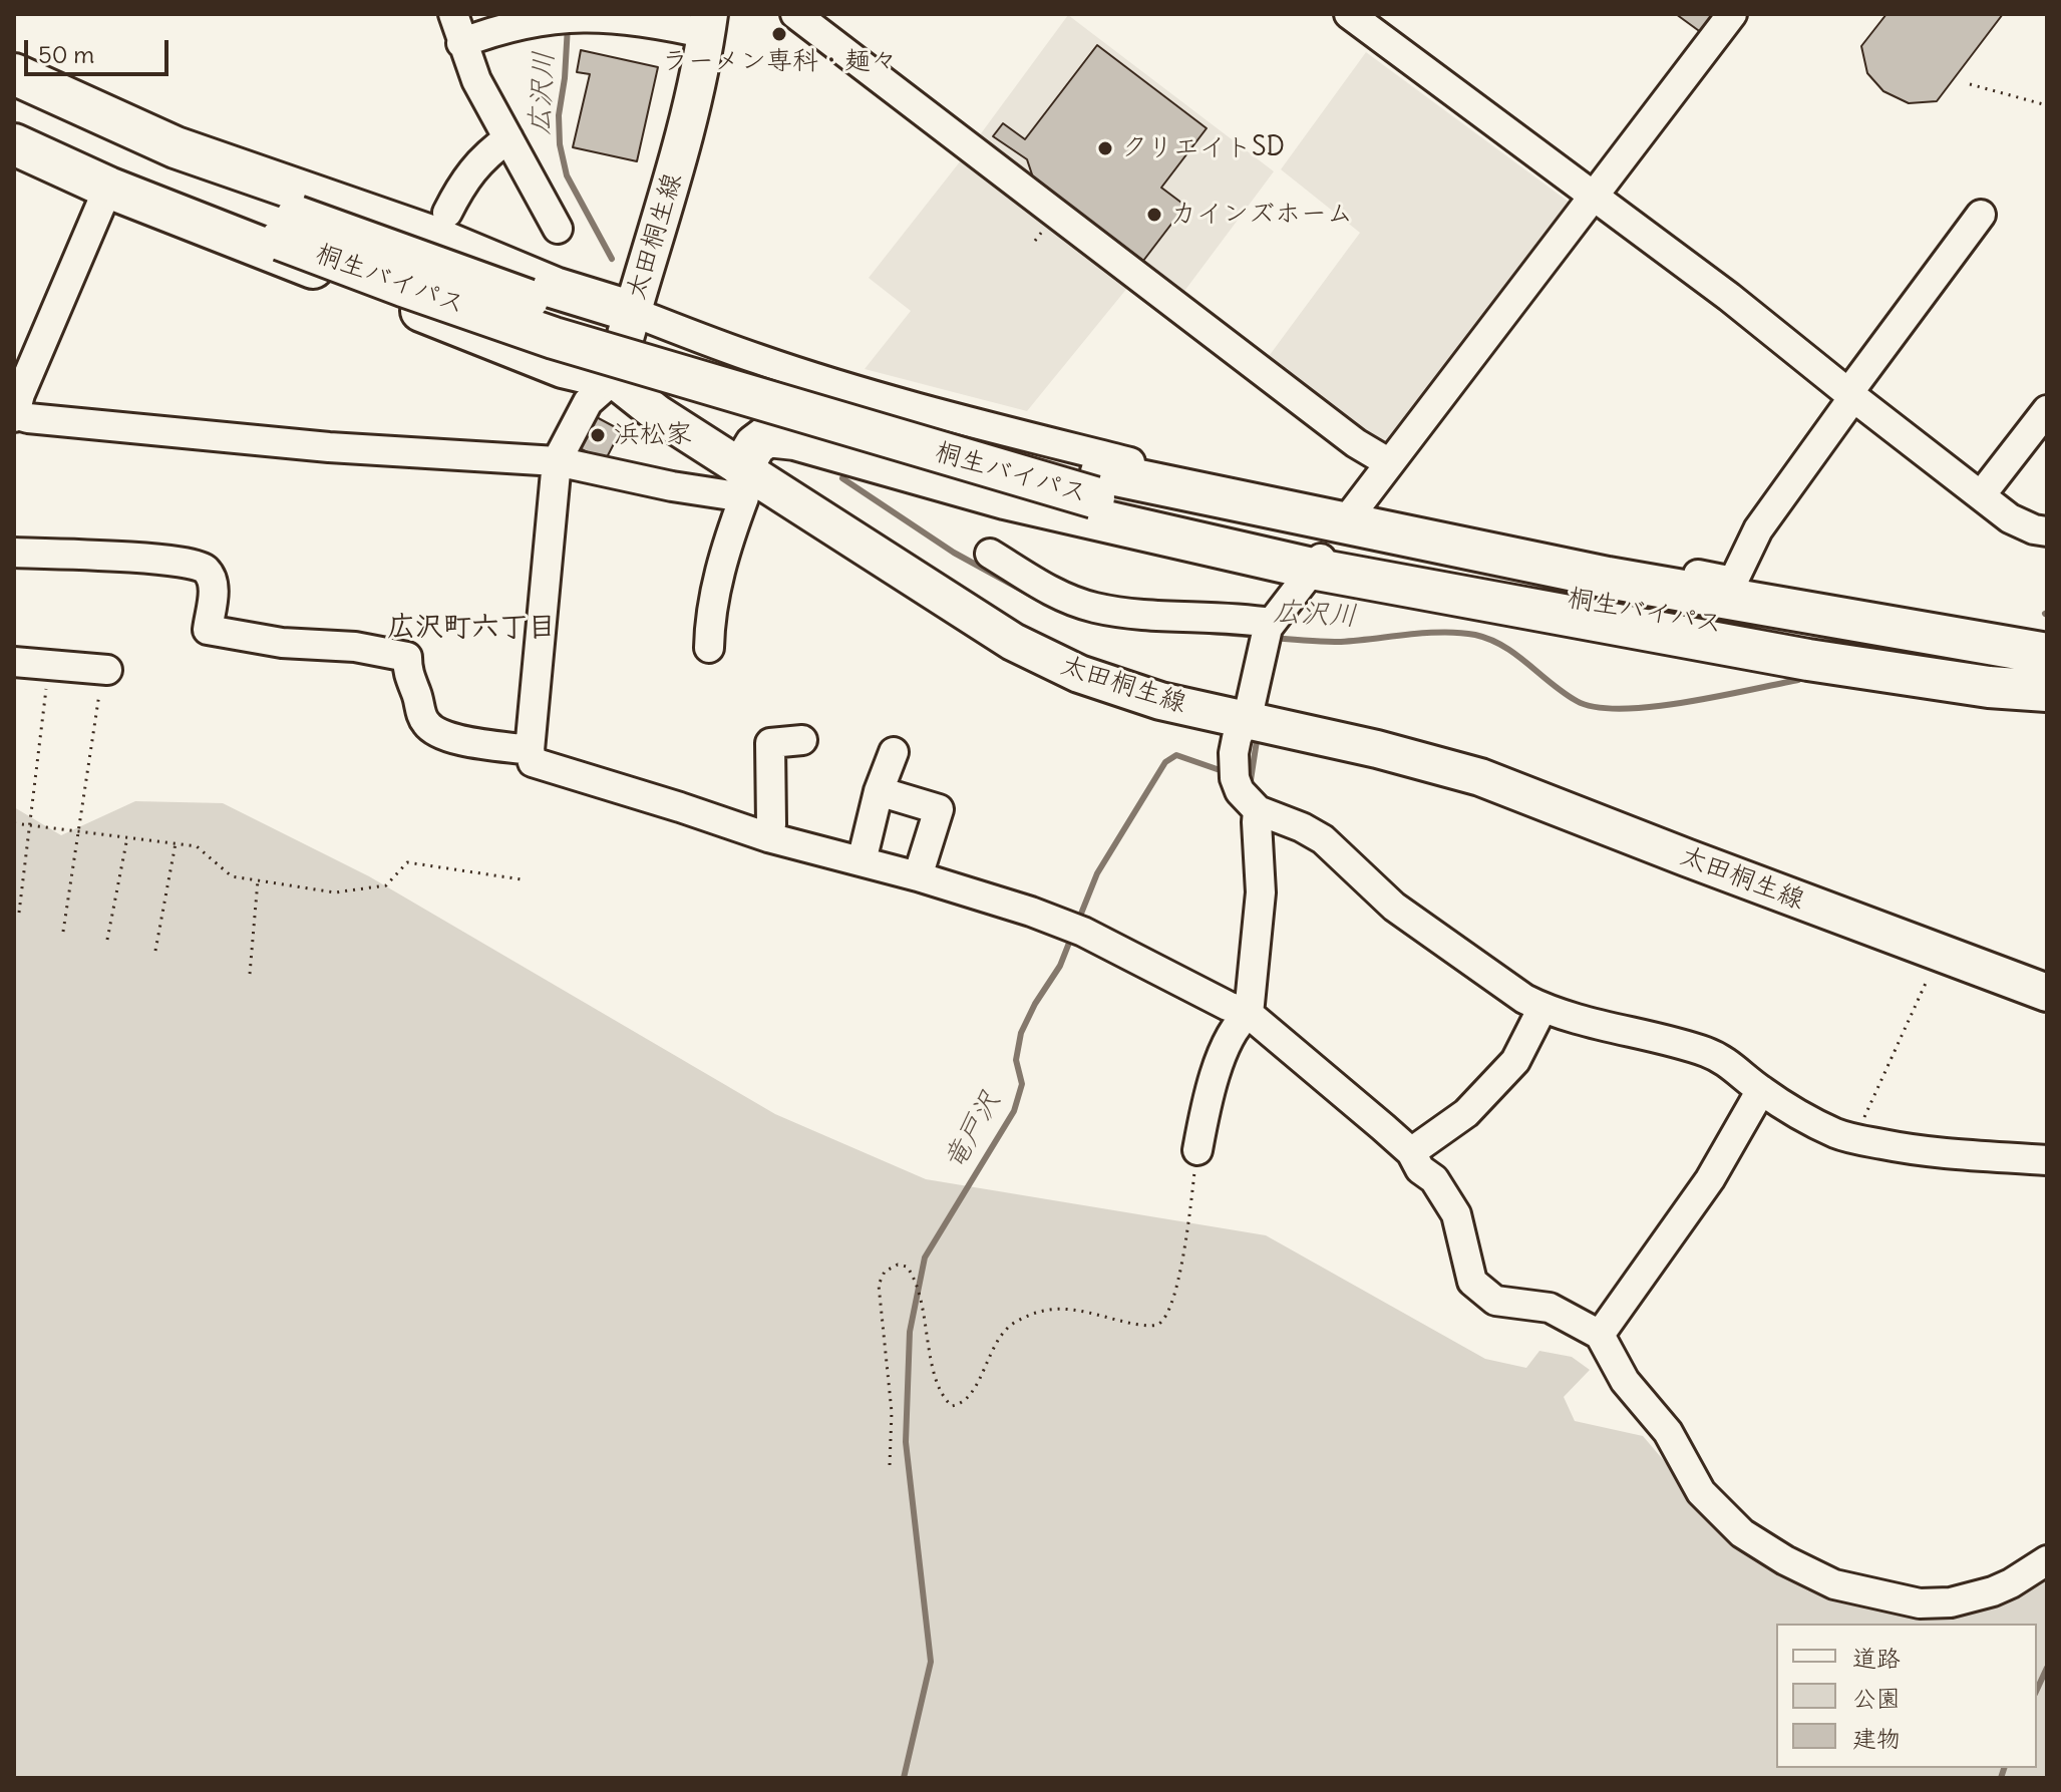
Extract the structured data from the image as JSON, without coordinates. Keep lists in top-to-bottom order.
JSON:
{
  "streets": {
    "highway": ["桐生バイパス"],
    "main road": ["太田桐生線"]
  },
  "districts": ["広沢町六丁目"],
  "water": ["広沢川", "竜戸沢"],
  "places": [
    "ラーメン専科・麺々",
    "クリエイトSD",
    "カインズホーム",
    "浜松家"
  ],
  "legend": ["道路", "公園", "建物"],
  "scale_bar": "50 m"
}
